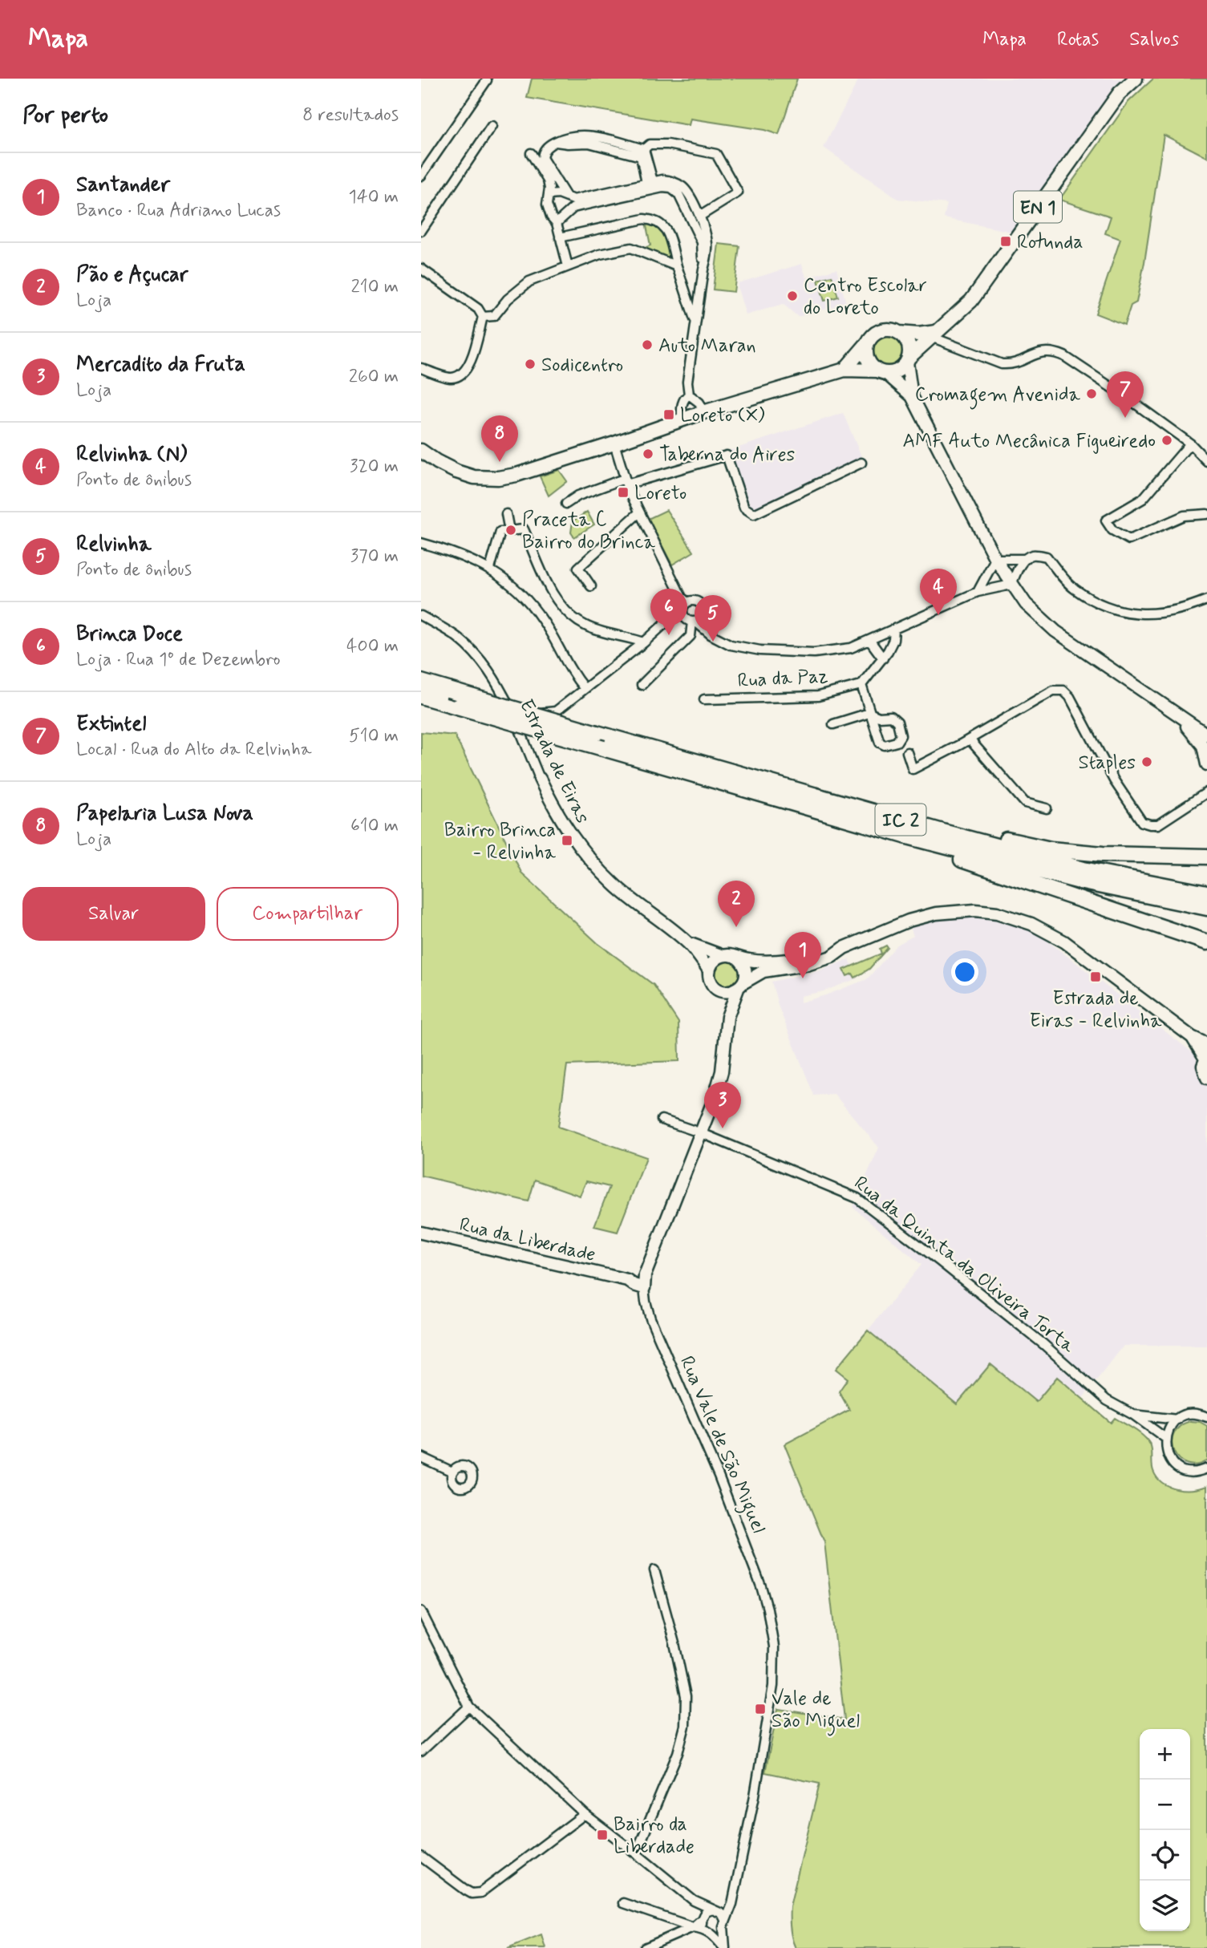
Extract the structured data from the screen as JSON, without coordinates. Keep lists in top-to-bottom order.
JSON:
{
  "streets": {
    "highway": ["IC 2"],
    "main road": ["EN 1"],
    "street": [
      "Rua da Paz",
      "Estrada de Eiras",
      "Rua da Liberdade",
      "Rua da Quinta da Oliveira Torta",
      "Rua Vale de São Miguel"
    ]
  },
  "crossings": [
    ["Estrada de Eiras", "Rua Vale de São Miguel"],
    ["Rua da Liberdade", "Rua Vale de São Miguel"],
    ["Rua da Quinta da Oliveira Torta", "Rua Vale de São Miguel"]
  ],
  "places": {
    "transit": [
      "Rotunda",
      "Loreto (X)",
      "Loreto",
      "Bairro Brinca - Relvinha",
      "Estrada de Eiras - Relvinha",
      "Vale de São Miguel",
      "Bairro da Liberdade"
    ],
    "other": [
      "Centro Escolar do Loreto",
      "Auto Maran",
      "Sodicentro",
      "Cromagem Avenida",
      "AMF Auto Mecânica Figueiredo",
      "Taberna do Aires",
      "Praceta C Bairro do Brinca",
      "Staples"
    ]
  },
  "page": {
    "header": "Mapa",
    "nav": ["Mapa", "Rotas", "Salvos"],
    "heading": ["Por perto", "8 resultados"],
    "list": [
      {
        "mark": "1",
        "name": "Santander",
        "note": "Banco · Rua Adriano Lucas",
        "value": "140 m"
      },
      {
        "mark": "2",
        "name": "Pão e Açucar",
        "note": "Loja",
        "value": "210 m"
      },
      {
        "mark": "3",
        "name": "Mercadito da Fruta",
        "note": "Loja",
        "value": "260 m"
      },
      {
        "mark": "4",
        "name": "Relvinha (N)",
        "note": "Ponto de ônibus",
        "value": "320 m"
      },
      {
        "mark": "5",
        "name": "Relvinha",
        "note": "Ponto de ônibus",
        "value": "370 m"
      },
      {
        "mark": "6",
        "name": "Brinca Doce",
        "note": "Loja · Rua 1º de Dezembro",
        "value": "400 m"
      },
      {
        "mark": "7",
        "name": "Extintel",
        "note": "Local · Rua do Alto da Relvinha",
        "value": "510 m"
      },
      {
        "mark": "8",
        "name": "Papelaria Lusa Nova",
        "note": "Loja",
        "value": "610 m"
      }
    ],
    "pins": [
      "7",
      "8",
      "4",
      "6",
      "5",
      "2",
      "1",
      "3"
    ],
    "buttons": ["Salvar", "Compartilhar"],
    "map_buttons": ["+", "−"]
  }
}
